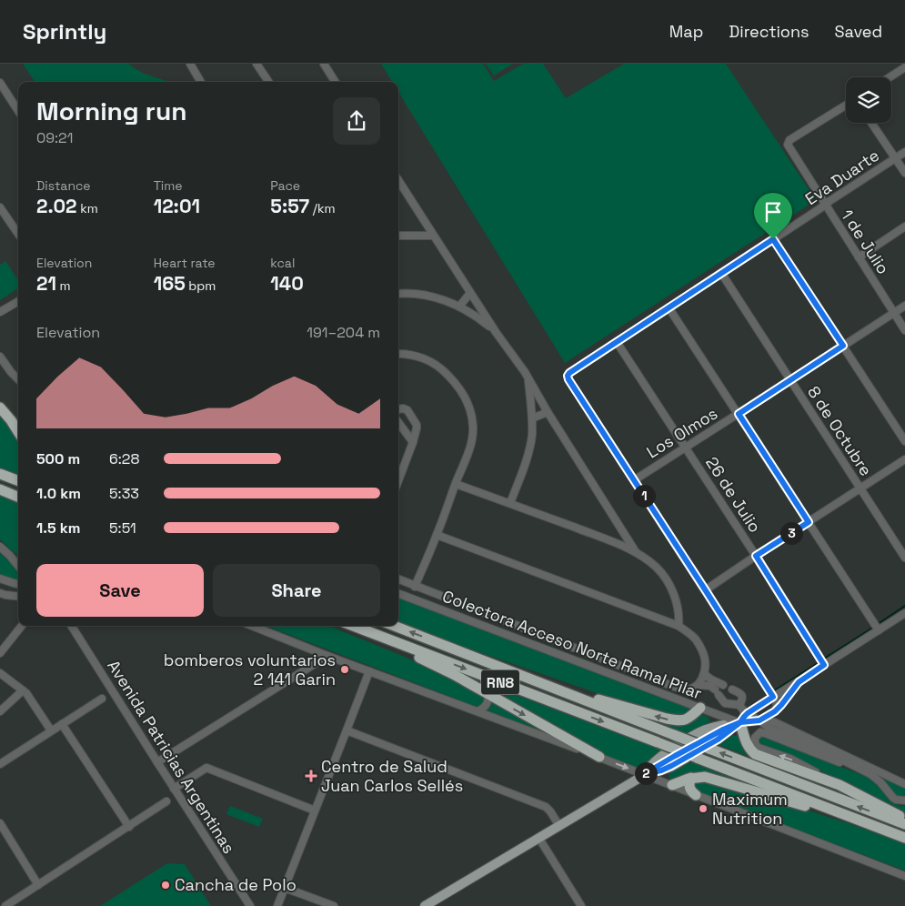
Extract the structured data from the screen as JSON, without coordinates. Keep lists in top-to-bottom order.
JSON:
{
  "streets": {
    "highway": ["RN8"],
    "street": [
      "Eva Duarte",
      "1 de Julio",
      "8 de Octubre",
      "Los Olmos",
      "26 de Julio",
      "Colectora Acceso Norte Ramal Pilar",
      "Avenida Patricias Argentinas"
    ]
  },
  "crossings": [
    ["Eva Duarte", "1 de Julio"],
    ["Eva Duarte", "8 de Octubre"],
    ["Eva Duarte", "Los Olmos"],
    ["Eva Duarte", "26 de Julio"],
    ["1 de Julio", "Los Olmos"],
    ["8 de Octubre", "Los Olmos"],
    ["Los Olmos", "26 de Julio"]
  ],
  "places": {
    "other": ["bomberos voluntarios 2 141 Garin", "Maximum Nutrition", "Cancha de Polo"],
    "health": ["Centro de Salud Juan Carlos Sellés"]
  },
  "page": {
    "header": "Sprintly",
    "nav": ["Map", "Directions", "Saved"],
    "heading": ["Morning run", "09:21"],
    "stats": [
      ["Distance", "2.02 km"],
      ["Time", "12:01"],
      ["Pace", "5:57 /km"],
      ["Elevation", "21 m"],
      ["Heart rate", "165 bpm"],
      ["kcal", "140"]
    ],
    "chart": ["Elevation", "191–204 m"],
    "list": [
      {
        "name": "500 m",
        "note": "6:28"
      },
      {
        "name": "1.0 km",
        "note": "5:33"
      },
      {
        "name": "1.5 km",
        "note": "5:51"
      }
    ],
    "pins": ["1", "3", "2"],
    "buttons": ["Save", "Share"]
  }
}
